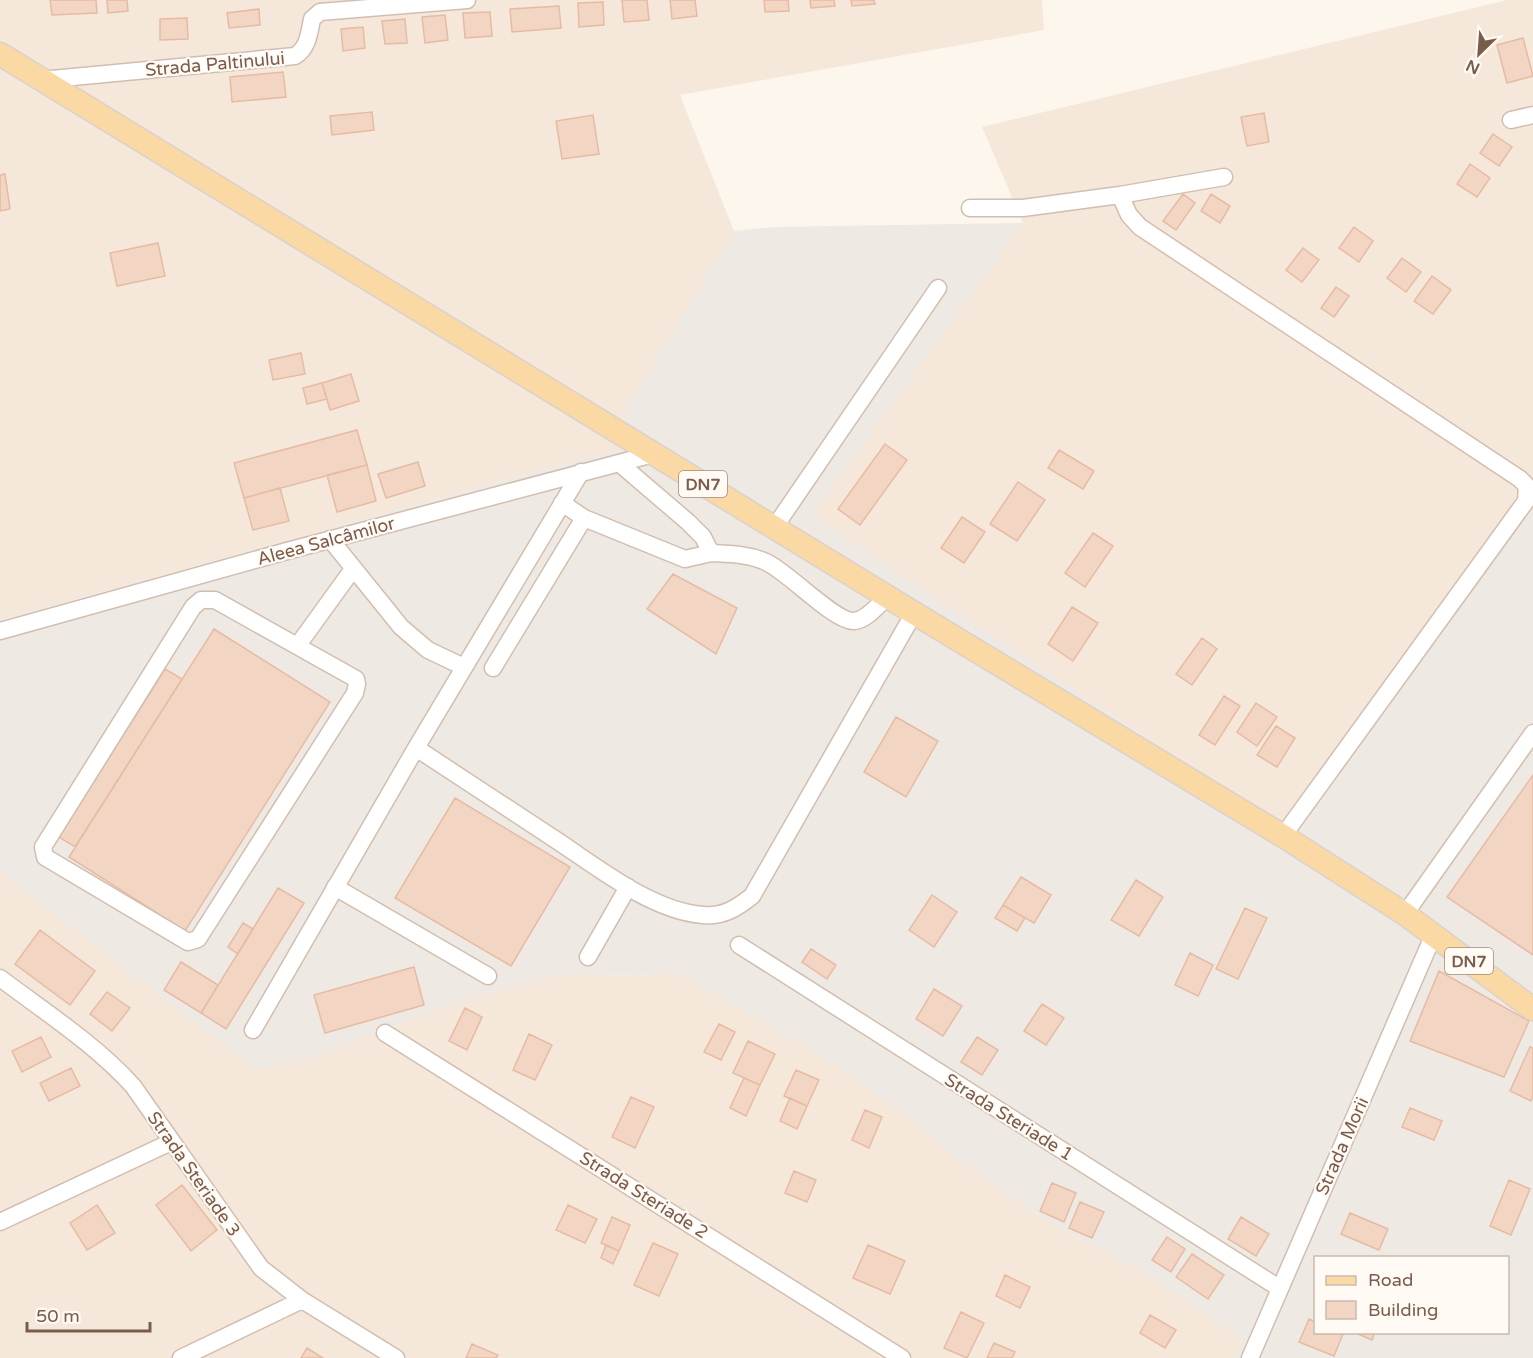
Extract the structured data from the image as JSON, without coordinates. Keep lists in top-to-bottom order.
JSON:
{
  "streets": {
    "main road": ["DN7"],
    "street": [
      "Strada Paltinului",
      "Aleea Salcâmilor",
      "Strada Steriade 1",
      "Strada Morii",
      "Strada Steriade 3",
      "Strada Steriade 2"
    ]
  },
  "crossings": [
    ["Strada Paltinului", "DN7"],
    ["DN7", "Aleea Salcâmilor"],
    ["DN7", "Strada Morii"],
    ["Strada Steriade 1", "Strada Morii"]
  ],
  "legend": ["Road", "Building"],
  "scale_bar": "50 m",
  "north": "bottom left"
}
